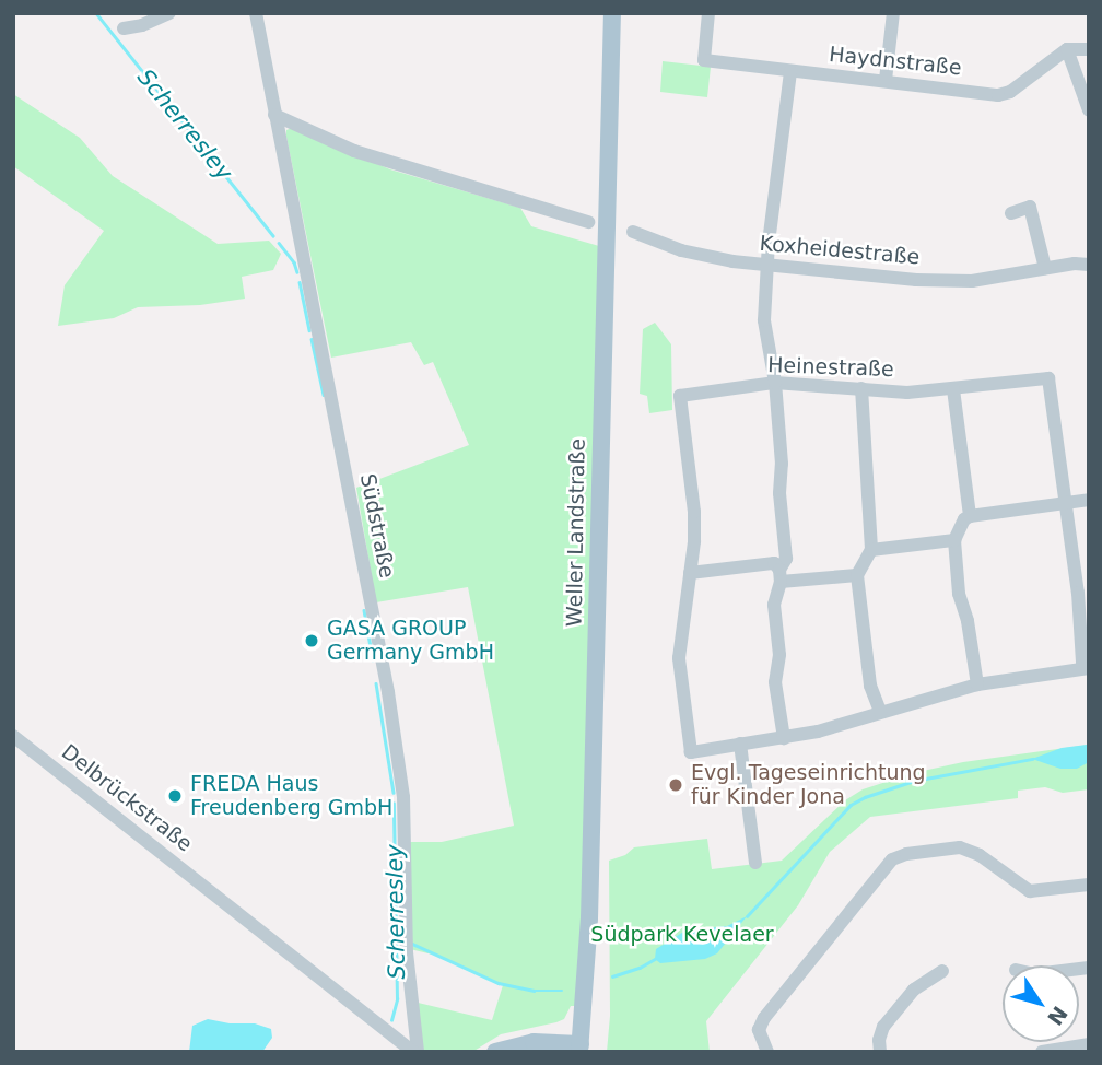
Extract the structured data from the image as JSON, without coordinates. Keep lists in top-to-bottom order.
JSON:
{
  "streets": {
    "main road": ["Weller Landstraße"],
    "street": [
      "Haydnstraße",
      "Koxheidestraße",
      "Heinestraße",
      "Südstraße",
      "Delbrückstraße"
    ]
  },
  "crossings": [
    ["Südstraße", "Delbrückstraße"]
  ],
  "water": ["Scherresley"],
  "parks": ["Südpark Kevelaer"],
  "places": ["GASA GROUP Germany GmbH", "Evgl. Tageseinrichtung für Kinder Jona", "FREDA Haus Freudenberg GmbH"],
  "north": "bottom right"
}
